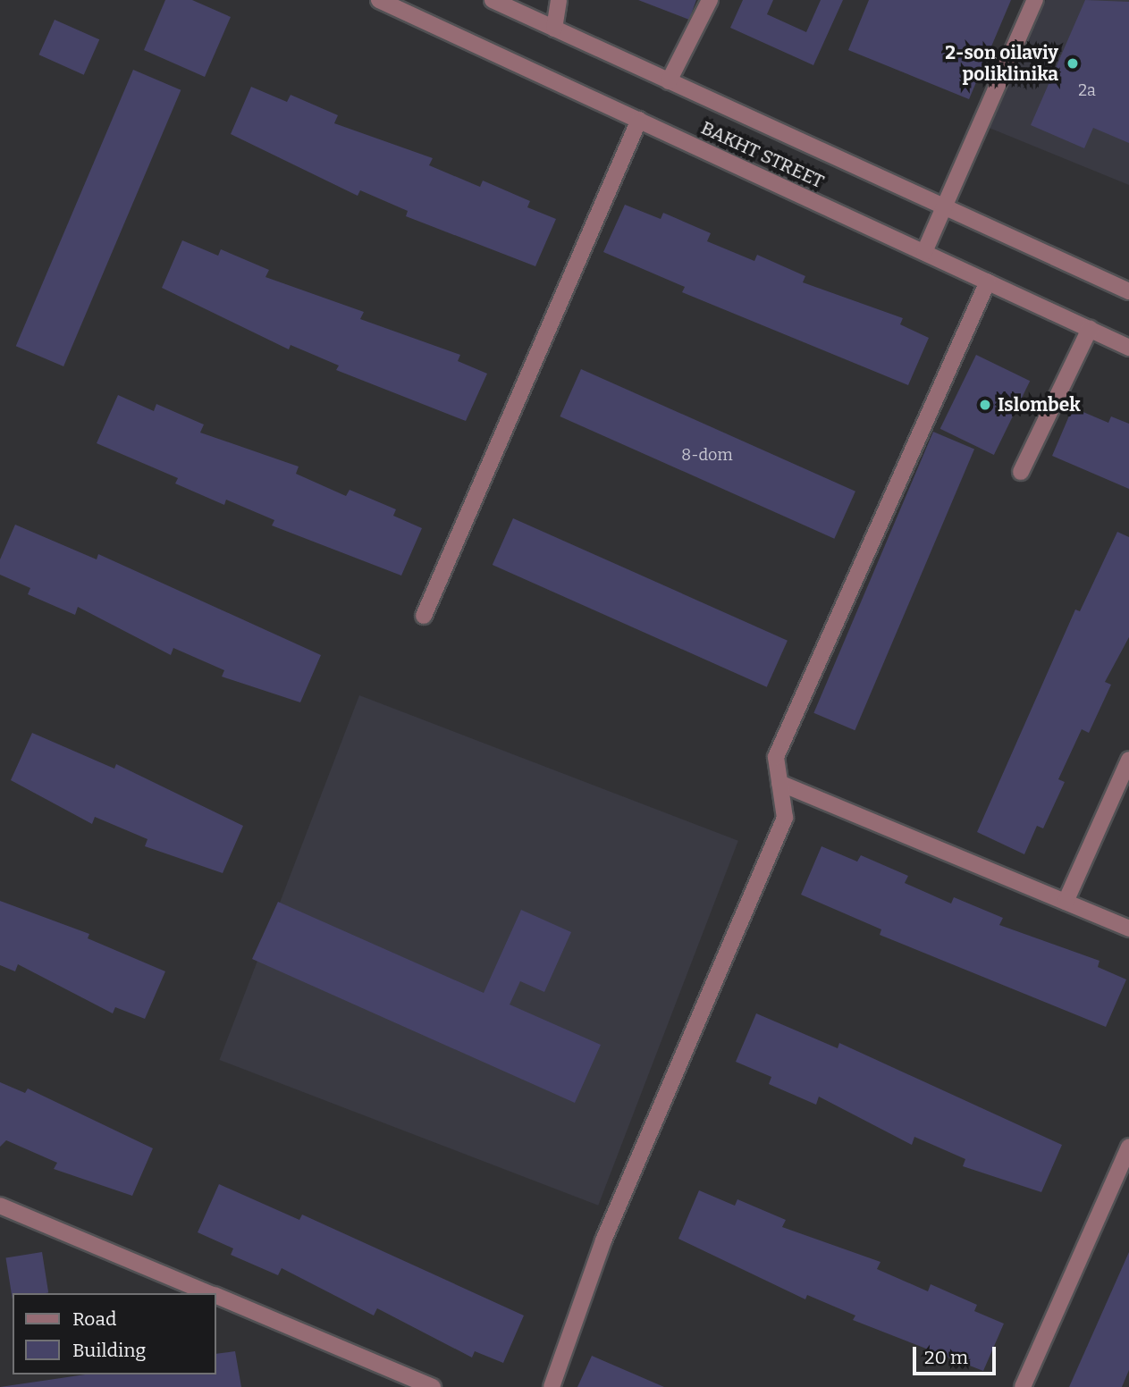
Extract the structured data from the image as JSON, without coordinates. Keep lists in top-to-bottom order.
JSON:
{
  "streets": {
    "street": ["BAKHT STREET"]
  },
  "places": ["2-son oilaviy poliklinika", "Islombek"],
  "house_numbers": ["2a", "8-dom"],
  "legend": ["Road", "Building"],
  "scale_bar": "20 m"
}
